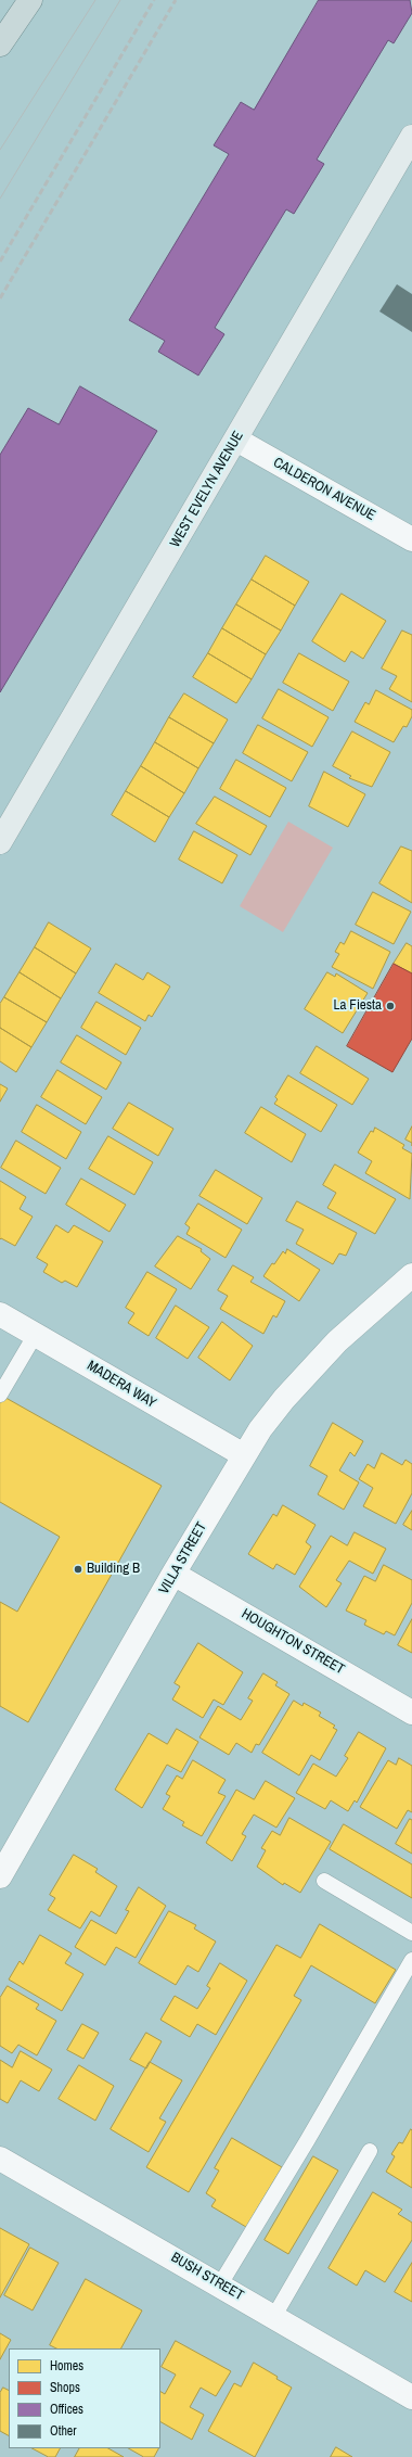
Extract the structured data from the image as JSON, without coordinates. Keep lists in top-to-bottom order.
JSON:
{
  "streets": {
    "main road": ["WEST EVELYN AVENUE"],
    "street": [
      "CALDERON AVENUE",
      "MADERA WAY",
      "VILLA STREET",
      "HOUGHTON STREET",
      "BUSH STREET"
    ]
  },
  "crossings": [
    ["WEST EVELYN AVENUE", "CALDERON AVENUE"],
    ["MADERA WAY", "VILLA STREET"],
    ["VILLA STREET", "HOUGHTON STREET"]
  ],
  "places": ["La Fiesta", "Building B"],
  "legend": [
    "Homes",
    "Shops",
    "Offices",
    "Other"
  ]
}
